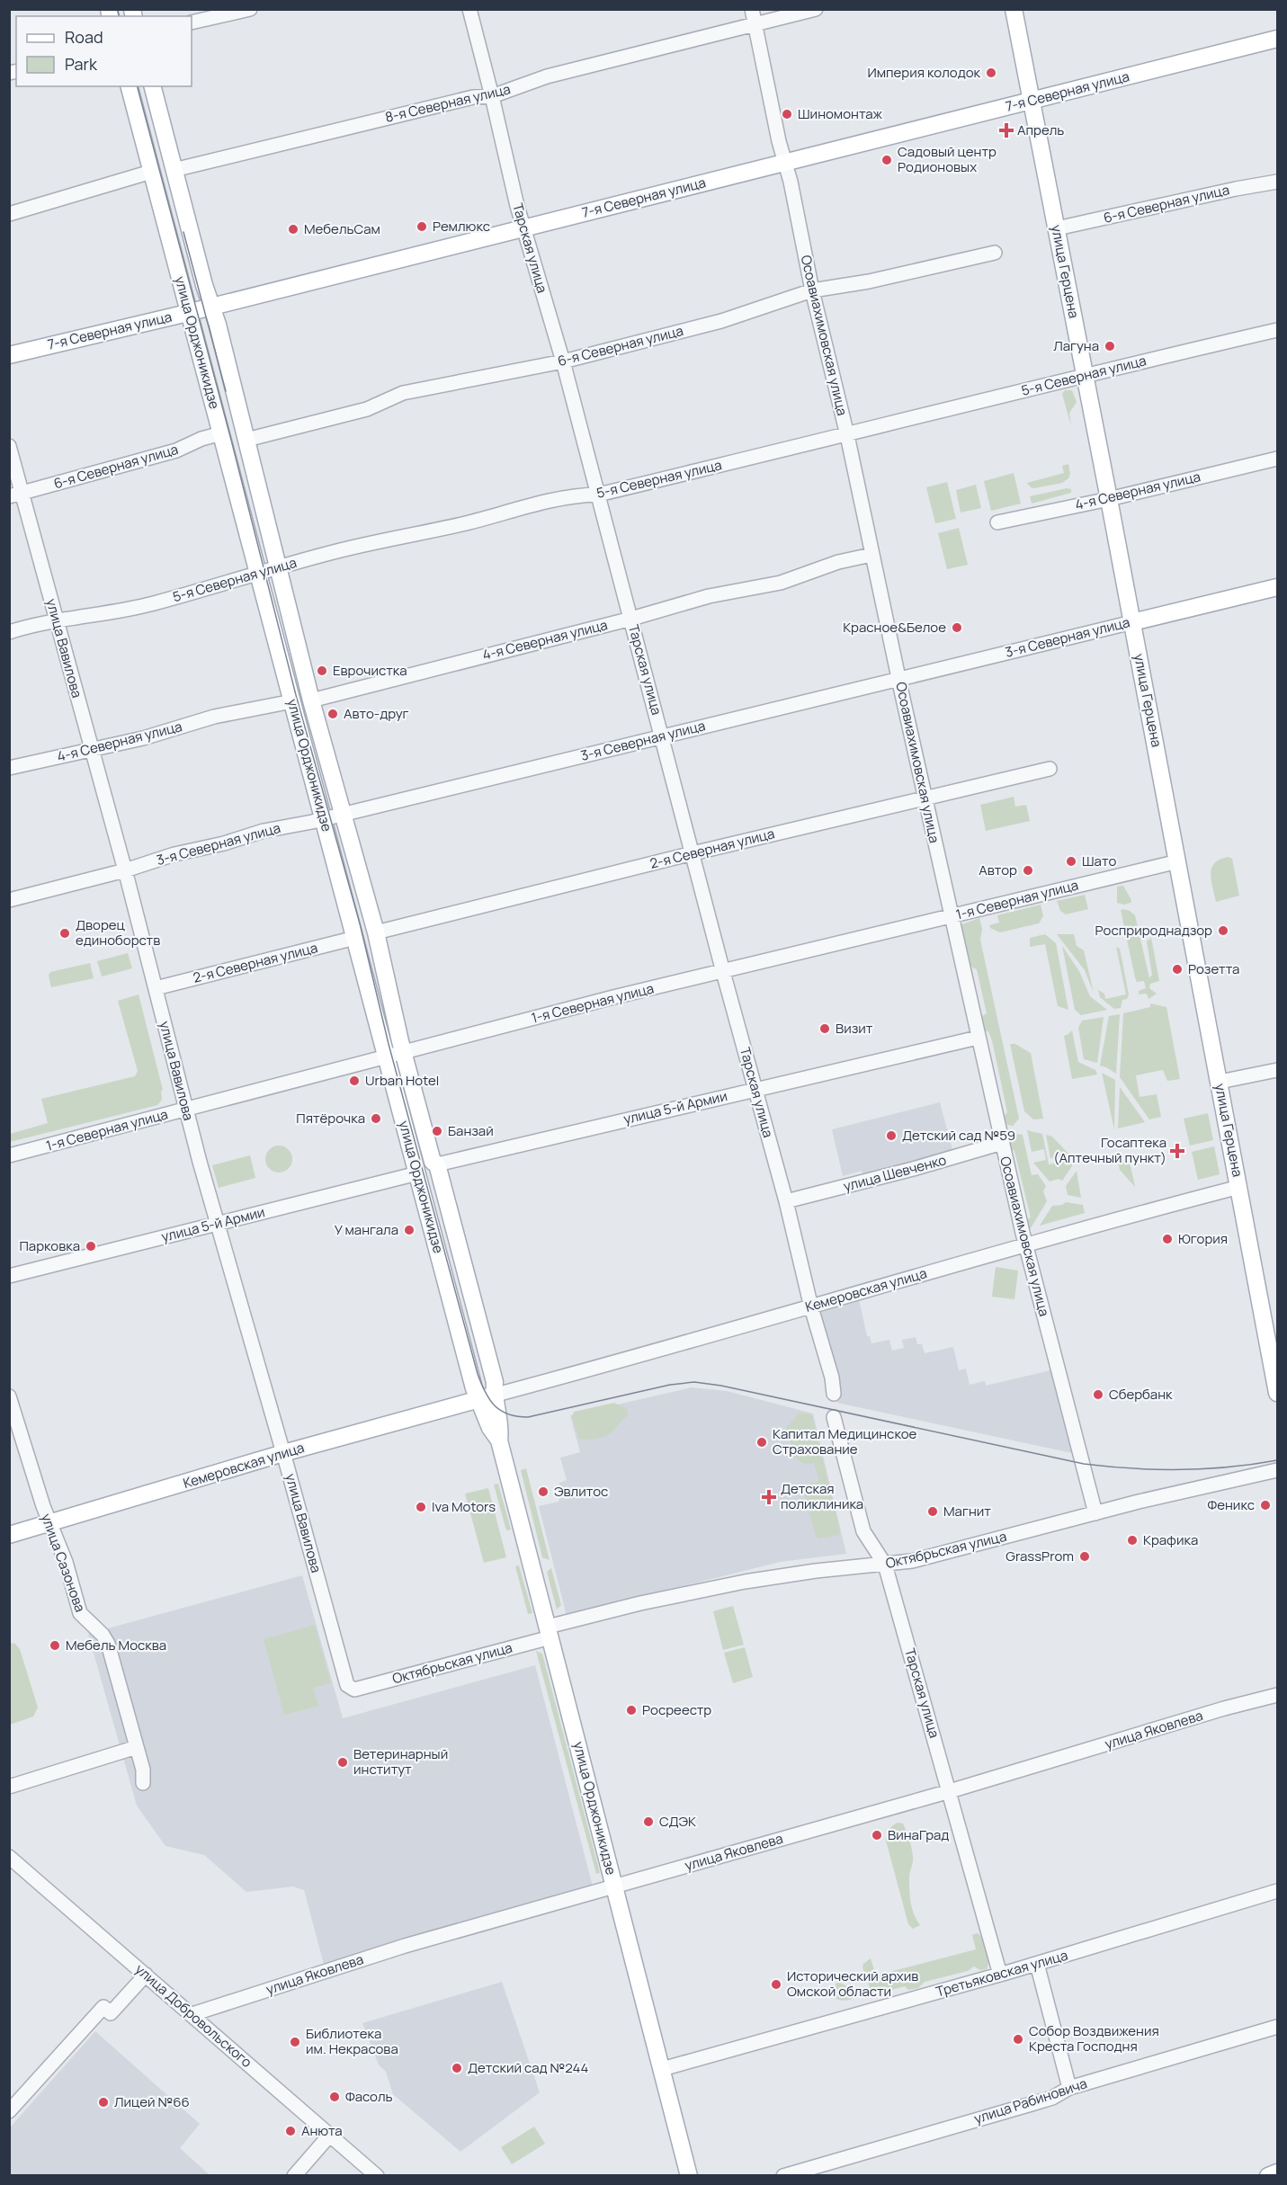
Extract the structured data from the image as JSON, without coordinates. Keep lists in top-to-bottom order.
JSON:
{
  "streets": {
    "main road": [
      "7-я Северная улица",
      "улица Герцена",
      "улица Орджоникидзе",
      "3-я Северная улица",
      "Кемеровская улица"
    ],
    "street": [
      "8-я Северная улица",
      "6-я Северная улица",
      "Тарская улица",
      "Осоавиахимовская улица",
      "5-я Северная улица",
      "4-я Северная улица",
      "улица Вавилова",
      "2-я Северная улица",
      "1-я Северная улица",
      "улица 5-й Армии",
      "улица Шевченко",
      "Октябрьская улица",
      "улица Сазонова",
      "улица Яковлева",
      "Третьяковская улица",
      "улица Добровольского",
      "улица Рабиновича"
    ]
  },
  "crossings": [
    ["7-я Северная улица", "Тарская улица"],
    ["7-я Северная улица", "улица Герцена"],
    ["7-я Северная улица", "Осоавиахимовская улица"],
    ["7-я Северная улица", "улица Орджоникидзе"],
    ["8-я Северная улица", "Тарская улица"],
    ["8-я Северная улица", "Осоавиахимовская улица"],
    ["8-я Северная улица", "улица Орджоникидзе"],
    ["6-я Северная улица", "Тарская улица"],
    ["6-я Северная улица", "улица Герцена"],
    ["6-я Северная улица", "Осоавиахимовская улица"],
    ["6-я Северная улица", "улица Орджоникидзе"],
    ["6-я Северная улица", "улица Вавилова"],
    ["Тарская улица", "5-я Северная улица"],
    ["Тарская улица", "4-я Северная улица"],
    ["Тарская улица", "3-я Северная улица"],
    ["Тарская улица", "2-я Северная улица"],
    ["Тарская улица", "1-я Северная улица"],
    ["Тарская улица", "улица 5-й Армии"],
    ["Тарская улица", "улица Шевченко"],
    ["Тарская улица", "Кемеровская улица"],
    ["Тарская улица", "Октябрьская улица"],
    ["Тарская улица", "улица Яковлева"],
    ["Тарская улица", "Третьяковская улица"],
    ["улица Герцена", "5-я Северная улица"],
    ["улица Герцена", "4-я Северная улица"],
    ["улица Герцена", "3-я Северная улица"],
    ["улица Герцена", "1-я Северная улица"],
    ["улица Герцена", "Кемеровская улица"],
    ["Осоавиахимовская улица", "5-я Северная улица"],
    ["Осоавиахимовская улица", "4-я Северная улица"],
    ["Осоавиахимовская улица", "3-я Северная улица"],
    ["Осоавиахимовская улица", "2-я Северная улица"],
    ["Осоавиахимовская улица", "1-я Северная улица"],
    ["Осоавиахимовская улица", "улица 5-й Армии"],
    ["Осоавиахимовская улица", "улица Шевченко"],
    ["Осоавиахимовская улица", "Кемеровская улица"],
    ["Осоавиахимовская улица", "Октябрьская улица"],
    ["улица Орджоникидзе", "5-я Северная улица"],
    ["улица Орджоникидзе", "4-я Северная улица"],
    ["улица Орджоникидзе", "3-я Северная улица"],
    ["улица Орджоникидзе", "2-я Северная улица"],
    ["улица Орджоникидзе", "1-я Северная улица"],
    ["улица Орджоникидзе", "улица 5-й Армии"],
    ["улица Орджоникидзе", "Кемеровская улица"],
    ["улица Орджоникидзе", "Октябрьская улица"],
    ["улица Орджоникидзе", "улица Яковлева"],
    ["улица Орджоникидзе", "Третьяковская улица"],
    ["5-я Северная улица", "улица Вавилова"],
    ["4-я Северная улица", "улица Вавилова"],
    ["3-я Северная улица", "улица Вавилова"],
    ["улица Вавилова", "2-я Северная улица"],
    ["улица Вавилова", "1-я Северная улица"],
    ["улица Вавилова", "улица 5-й Армии"],
    ["улица Вавилова", "Кемеровская улица"],
    ["улица Вавилова", "Октябрьская улица"],
    ["Кемеровская улица", "улица Сазонова"],
    ["улица Яковлева", "улица Добровольского"]
  ],
  "places": {
    "other": [
      "Империя колодок",
      "Шиномонтаж",
      "Садовый центр Родионовых",
      "Ремлюкс",
      "МебельСам",
      "Лагуна",
      "Красное&Белое",
      "Еврочистка",
      "Авто-друг",
      "Шато",
      "Автор",
      "Росприроднадзор",
      "Дворец единоборств",
      "Розетта",
      "Визит",
      "Urban Hotel",
      "Пятёрочка",
      "Банзай",
      "Детский сад №59",
      "У мангала",
      "Югория",
      "Парковка",
      "Сбербанк",
      "Капитал Медицинское Страхование",
      "Эвлитос",
      "Феникс",
      "Iva Motors",
      "Магнит",
      "Крафика",
      "GrassProm",
      "Мебель Москва",
      "Росреестр",
      "Ветеринарный институт",
      "СДЭК",
      "ВинаГрад",
      "Исторический архив Омской области",
      "Собор Воздвижения Креста Господня",
      "Библиотека им. Некрасова",
      "Детский сад №244",
      "Фасоль",
      "Лицей №66",
      "Анюта"
    ],
    "health": ["Апрель", "Госаптека (Аптечный пункт)", "Детская поликлиника"]
  },
  "legend": ["Road", "Park"]
}
